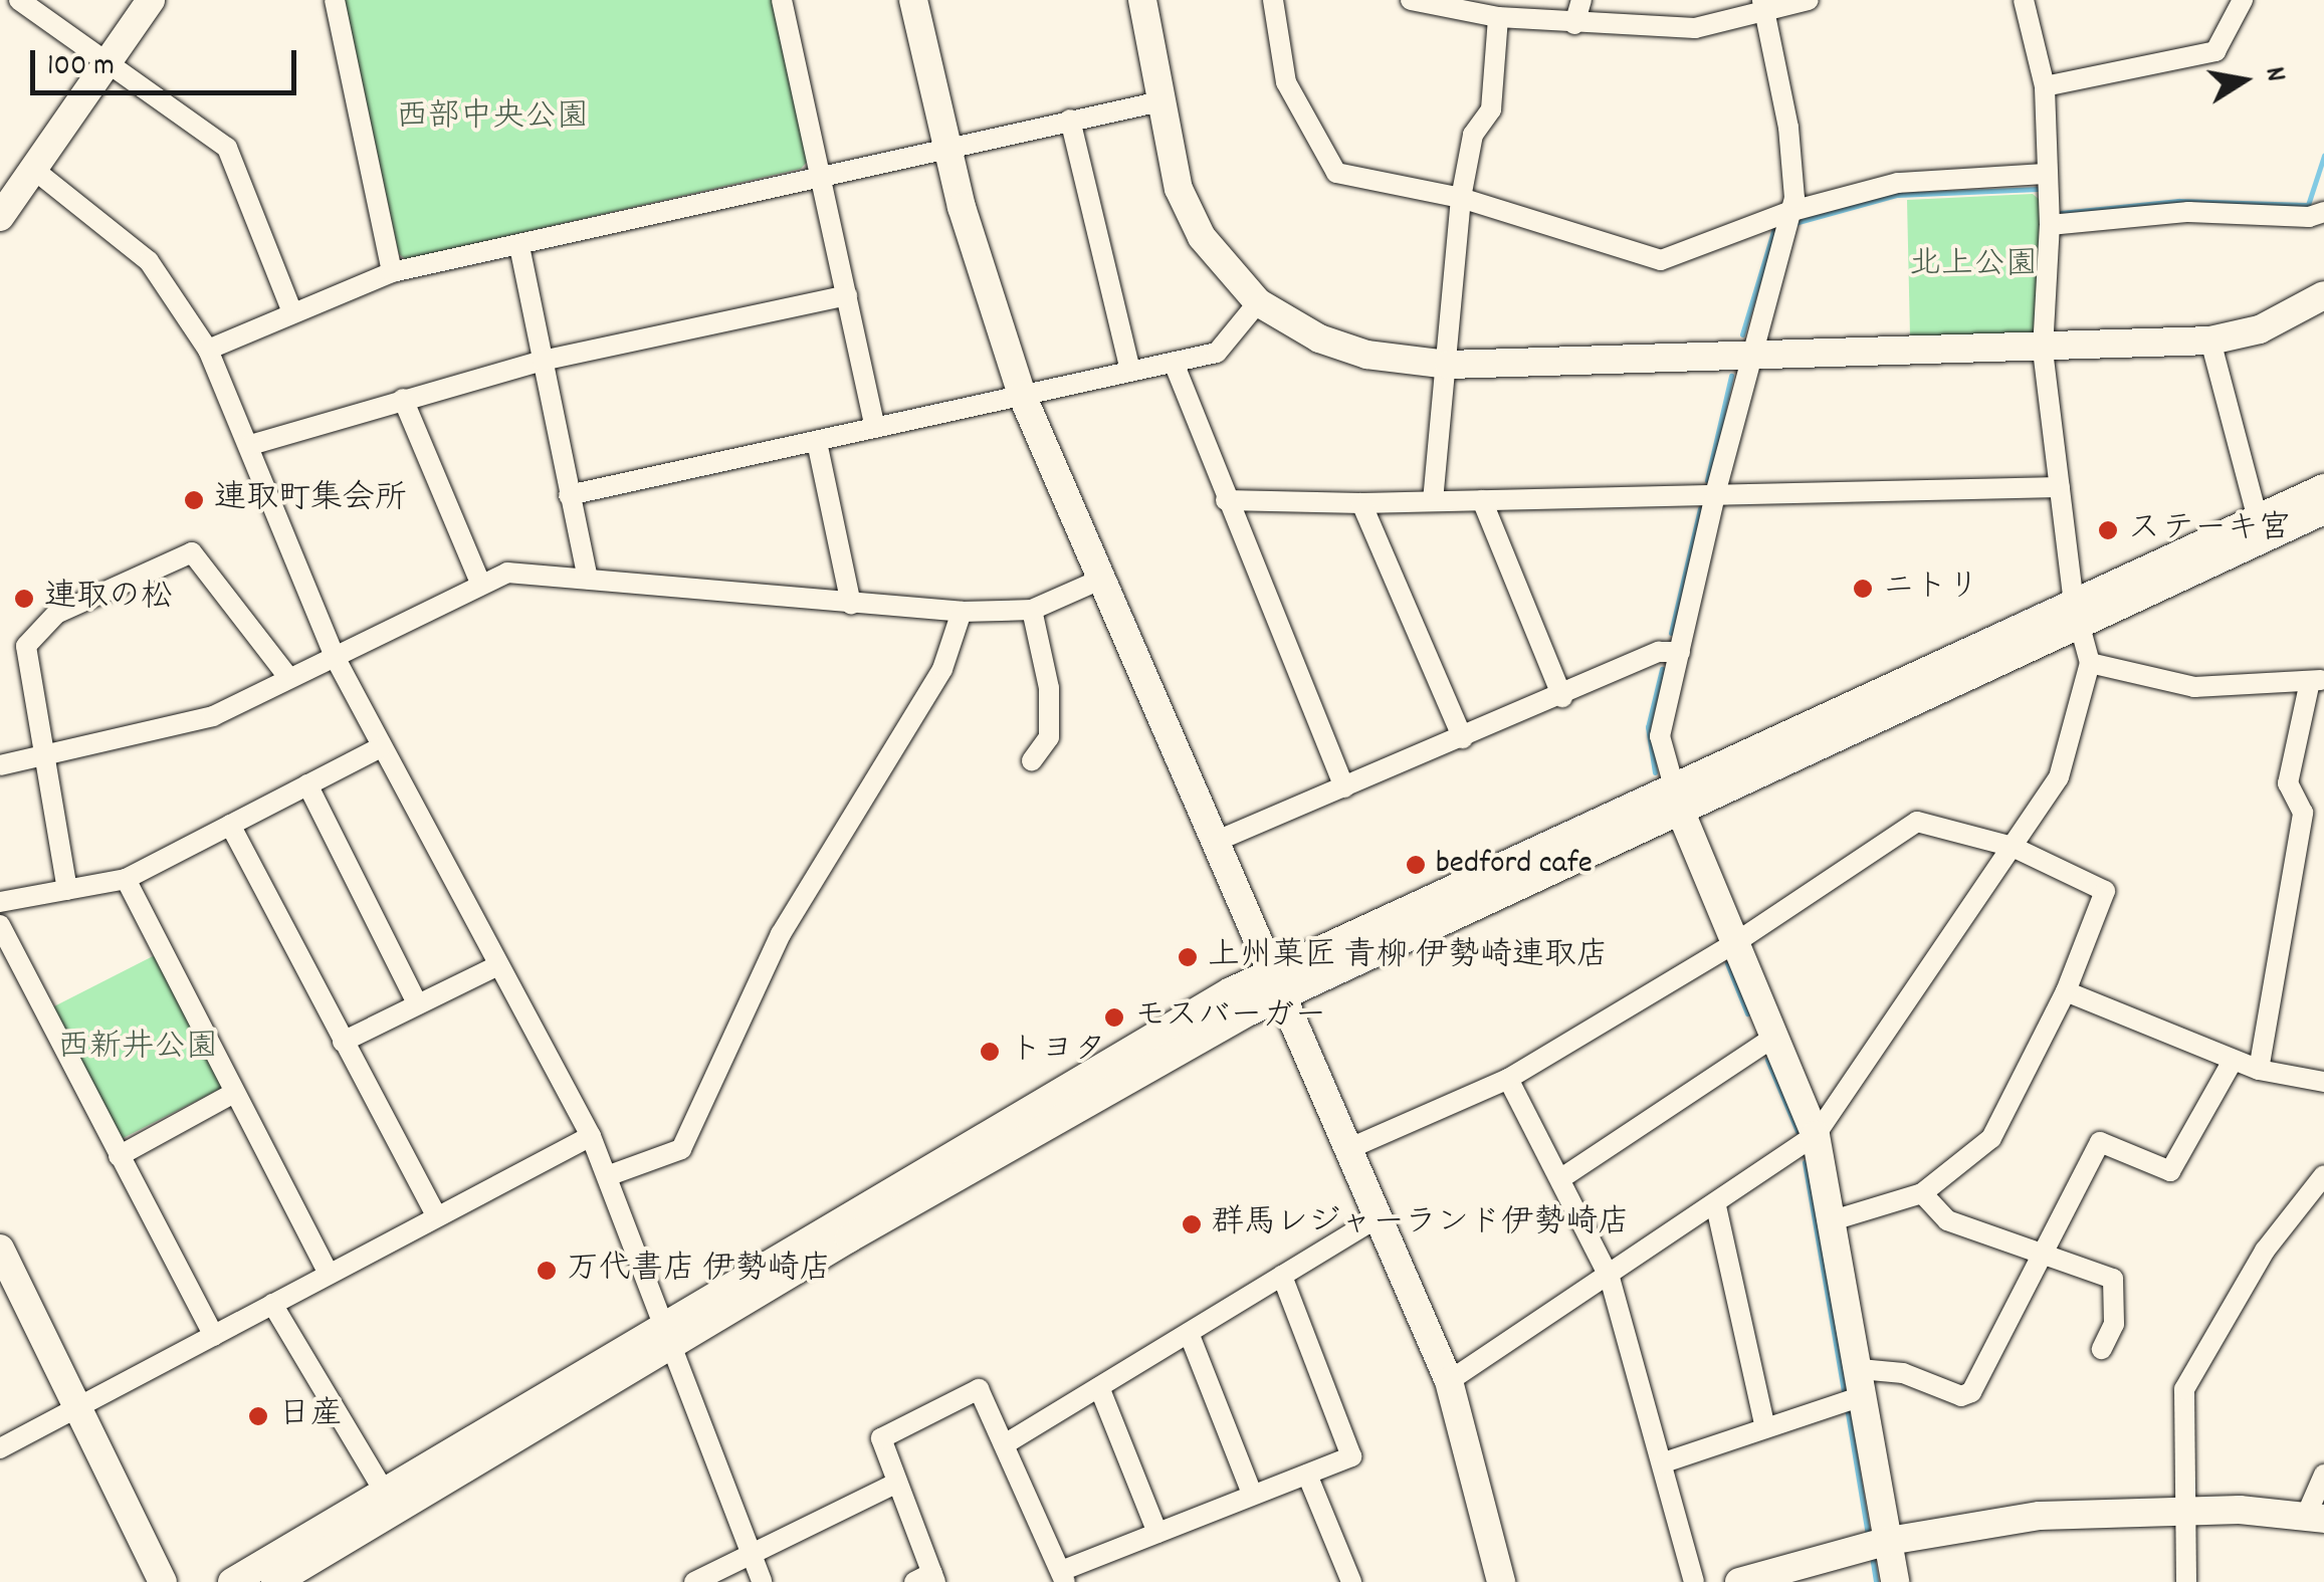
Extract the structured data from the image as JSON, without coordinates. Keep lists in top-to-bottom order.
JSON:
{
  "parks": ["西部中央公園", "北上公園", "西新井公園"],
  "places": [
    "連取町集会所",
    "ステーキ宮",
    "ニトリ",
    "連取の松",
    "bedford cafe",
    "上州菓匠 青柳 伊勢崎連取店",
    "モスバーガー",
    "トヨタ",
    "群馬レジャーランド伊勢崎店",
    "万代書店 伊勢崎店",
    "日産"
  ],
  "scale_bar": "100 m",
  "north": "right"
}
